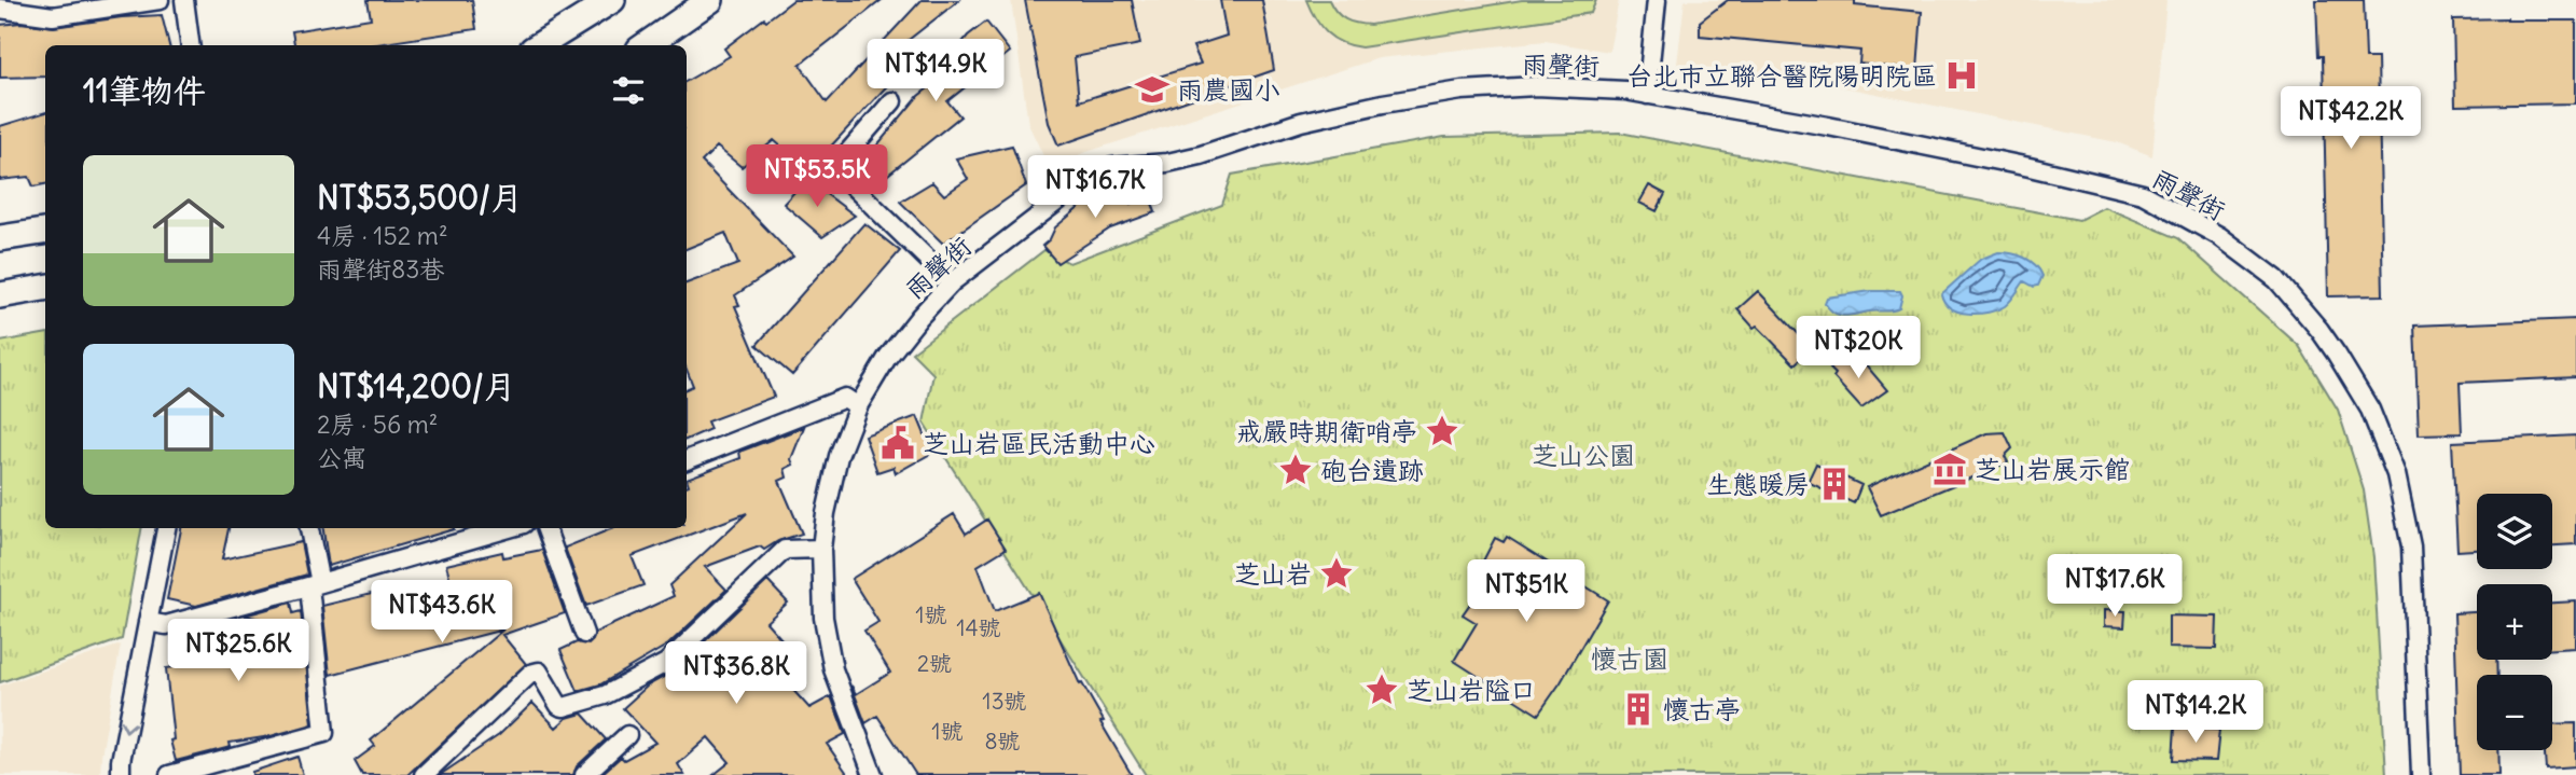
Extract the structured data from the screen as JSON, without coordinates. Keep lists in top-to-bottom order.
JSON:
{
  "streets": {
    "street": ["雨聲街"]
  },
  "parks": ["芝山公園", "懷古園"],
  "places": {
    "hospital": ["台北市立聯合醫院陽明院區"],
    "school or university": ["雨農國小"],
    "place": [
      "戒嚴時期衛哨亭",
      "砲台遺跡",
      "芝山岩",
      "芝山岩隘口"
    ],
    "public building": ["芝山岩區民活動中心"],
    "museum": ["芝山岩展示館"],
    "building": ["生態暖房", "懷古亭"]
  },
  "house_numbers": [
    "1號",
    "14號",
    "2號",
    "13號",
    "1號",
    "8號"
  ],
  "page": {
    "price": [
      "NT$14.9K",
      "NT$42.2K",
      "NT$53.5K",
      "NT$16.7K",
      "NT$20K",
      "NT$17.6K",
      "NT$51K",
      "NT$43.6K",
      "NT$25.6K",
      "NT$36.8K",
      "NT$14.2K"
    ],
    "heading": "11筆物件",
    "list": [
      {
        "name": "NT$53,500/月",
        "note": "4房 · 152 m² · 雨聲街83巷"
      },
      {
        "name": "NT$14,200/月",
        "note": "2房 · 56 m² · 公寓"
      }
    ],
    "map_buttons": ["+", "−"]
  }
}
